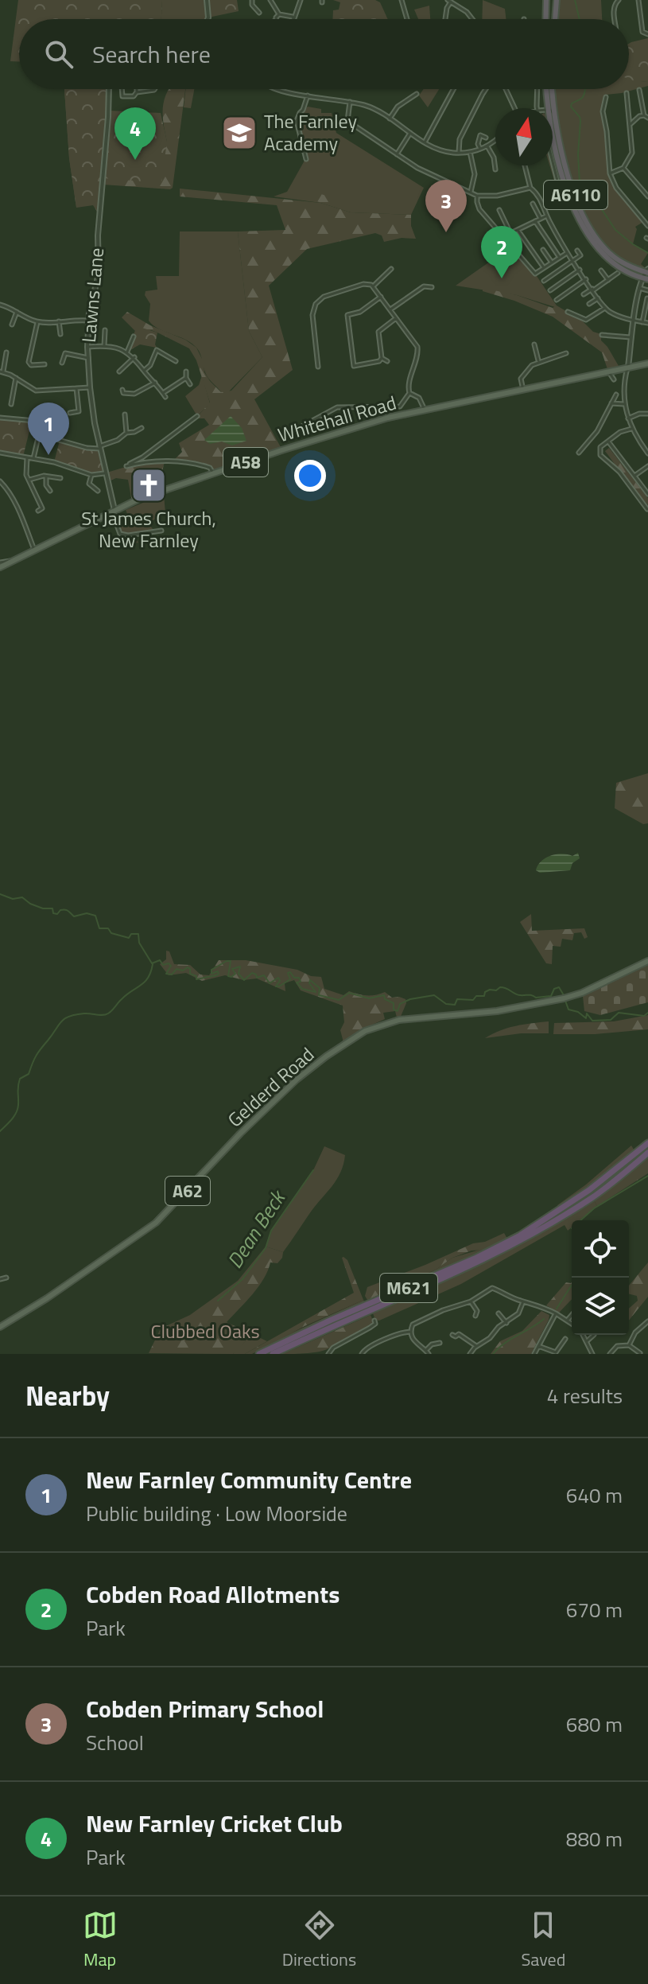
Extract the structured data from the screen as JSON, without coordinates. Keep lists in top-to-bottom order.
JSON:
{
  "streets": {
    "highway": ["A6110", "M621"],
    "main road": [
      "Whitehall Road",
      "A58",
      "Gelderd Road",
      "A62"
    ],
    "street": ["Lawns Lane"]
  },
  "crossings": [
    ["Lawns Lane", "Whitehall Road"]
  ],
  "water": ["Dean Beck"],
  "parks": ["Clubbed Oaks"],
  "places": {
    "school or university": ["The Farnley Academy"],
    "church": ["St James Church, New Farnley"]
  },
  "north": "top",
  "page": {
    "search": "Search here",
    "pins": [
      "4",
      "3",
      "2",
      "1"
    ],
    "heading": ["Nearby", "4 results"],
    "list": [
      {
        "mark": "1",
        "name": "New Farnley Community Centre",
        "note": "Public building · Low Moorside",
        "value": "640 m"
      },
      {
        "mark": "2",
        "name": "Cobden Road Allotments",
        "note": "Park",
        "value": "670 m"
      },
      {
        "mark": "3",
        "name": "Cobden Primary School",
        "note": "School",
        "value": "680 m"
      },
      {
        "mark": "4",
        "name": "New Farnley Cricket Club",
        "note": "Park",
        "value": "880 m"
      }
    ],
    "nav": ["Map", "Directions", "Saved"]
  }
}
